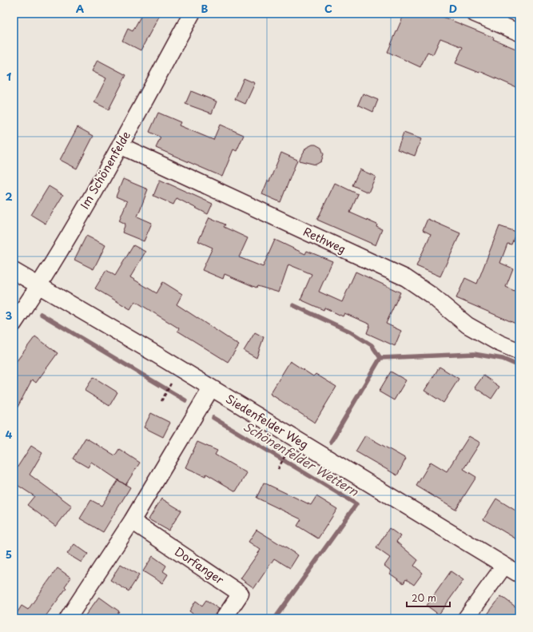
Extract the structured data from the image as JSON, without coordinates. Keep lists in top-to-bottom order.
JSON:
{
  "streets": {
    "street": [
      "Im Schönenfelde",
      "Rethweg",
      "Siedenfelder Weg",
      "Dorfanger"
    ]
  },
  "crossings": [
    ["Im Schönenfelde", "Rethweg"],
    ["Im Schönenfelde", "Siedenfelder Weg"]
  ],
  "water": ["Schönenfelder Wettern"],
  "scale_bar": "20 m",
  "grid": {
    "columns": [
      "A",
      "B",
      "C",
      "D"
    ],
    "rows": [
      "1",
      "2",
      "3",
      "4",
      "5"
    ]
  }
}
